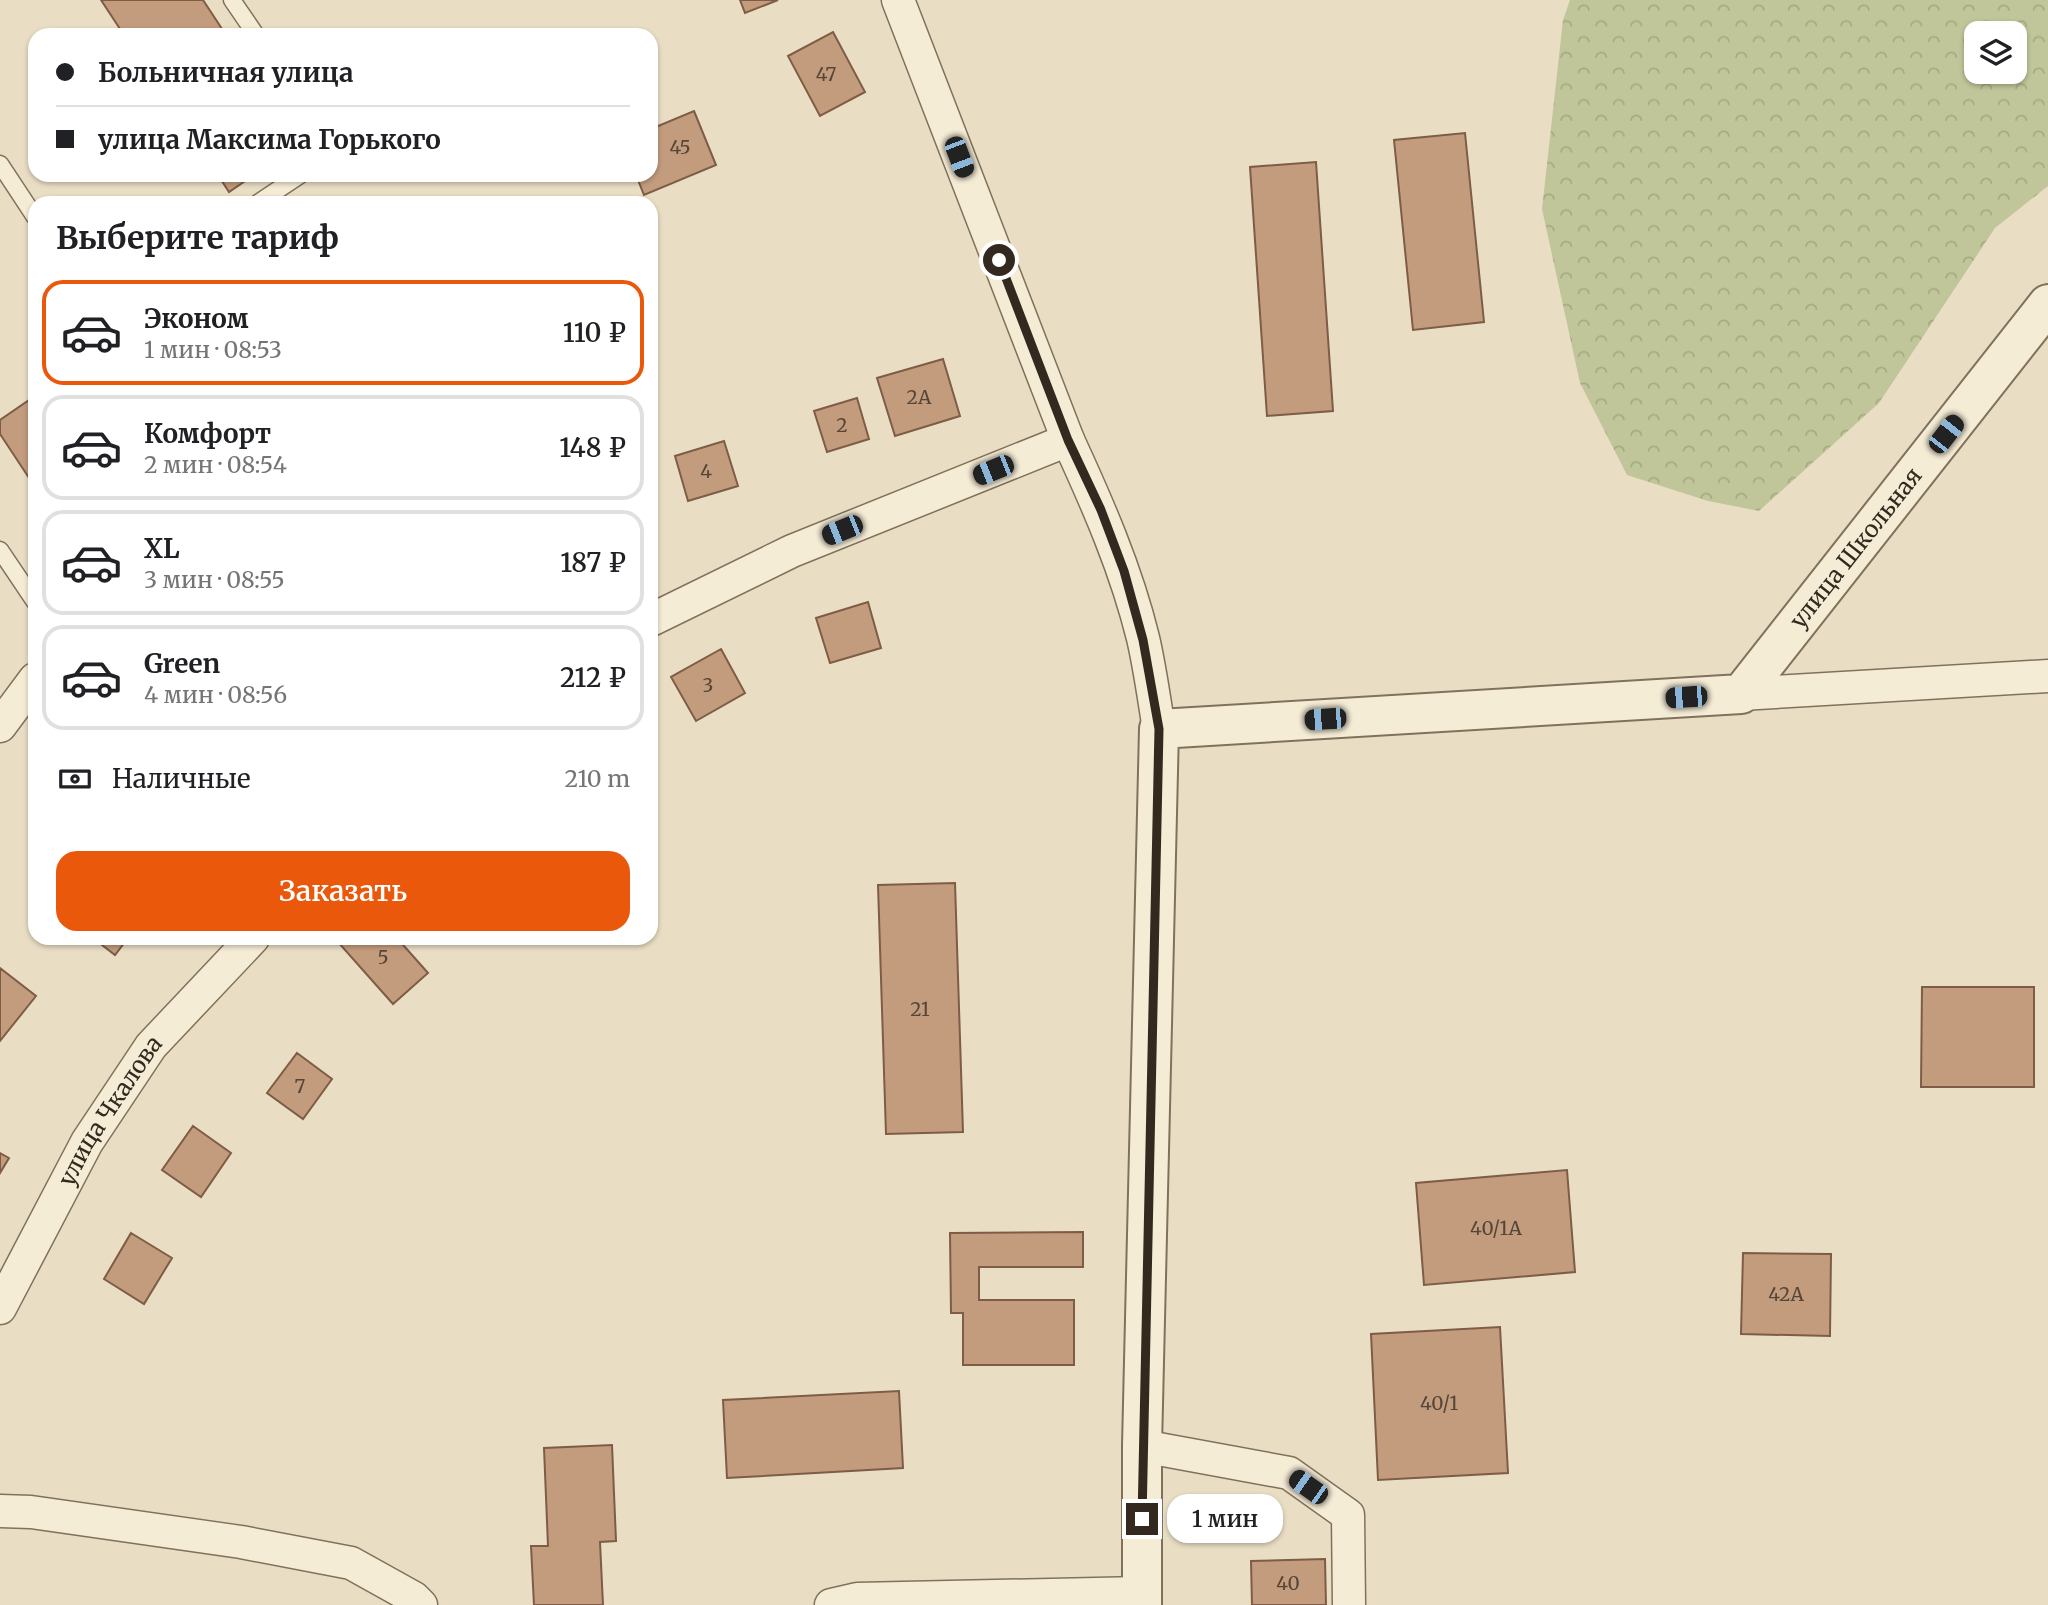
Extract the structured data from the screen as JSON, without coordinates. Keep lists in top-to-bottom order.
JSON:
{
  "streets": {
    "street": ["улица Школьная", "улица Чкалова"]
  },
  "house_numbers": [
    "47",
    "45",
    "2А",
    "2",
    "4",
    "3",
    "5",
    "21",
    "7",
    "40/1А",
    "42А",
    "40/1",
    "40"
  ],
  "page": {
    "banner": ["Больничная улица", "улица Максима Горького"],
    "heading": "Выберите тариф",
    "list": [
      {
        "name": "Эконом",
        "note": "1 мин · 08:53",
        "value": "110 ₽"
      },
      {
        "name": "Комфорт",
        "note": "2 мин · 08:54",
        "value": "148 ₽"
      },
      {
        "name": "XL",
        "note": "3 мин · 08:55",
        "value": "187 ₽"
      },
      {
        "name": "Green",
        "note": "4 мин · 08:56",
        "value": "212 ₽"
      }
    ],
    "pay": ["Наличные", "210 m"],
    "buttons": "Заказать",
    "bubble": "1 мин"
  }
}
